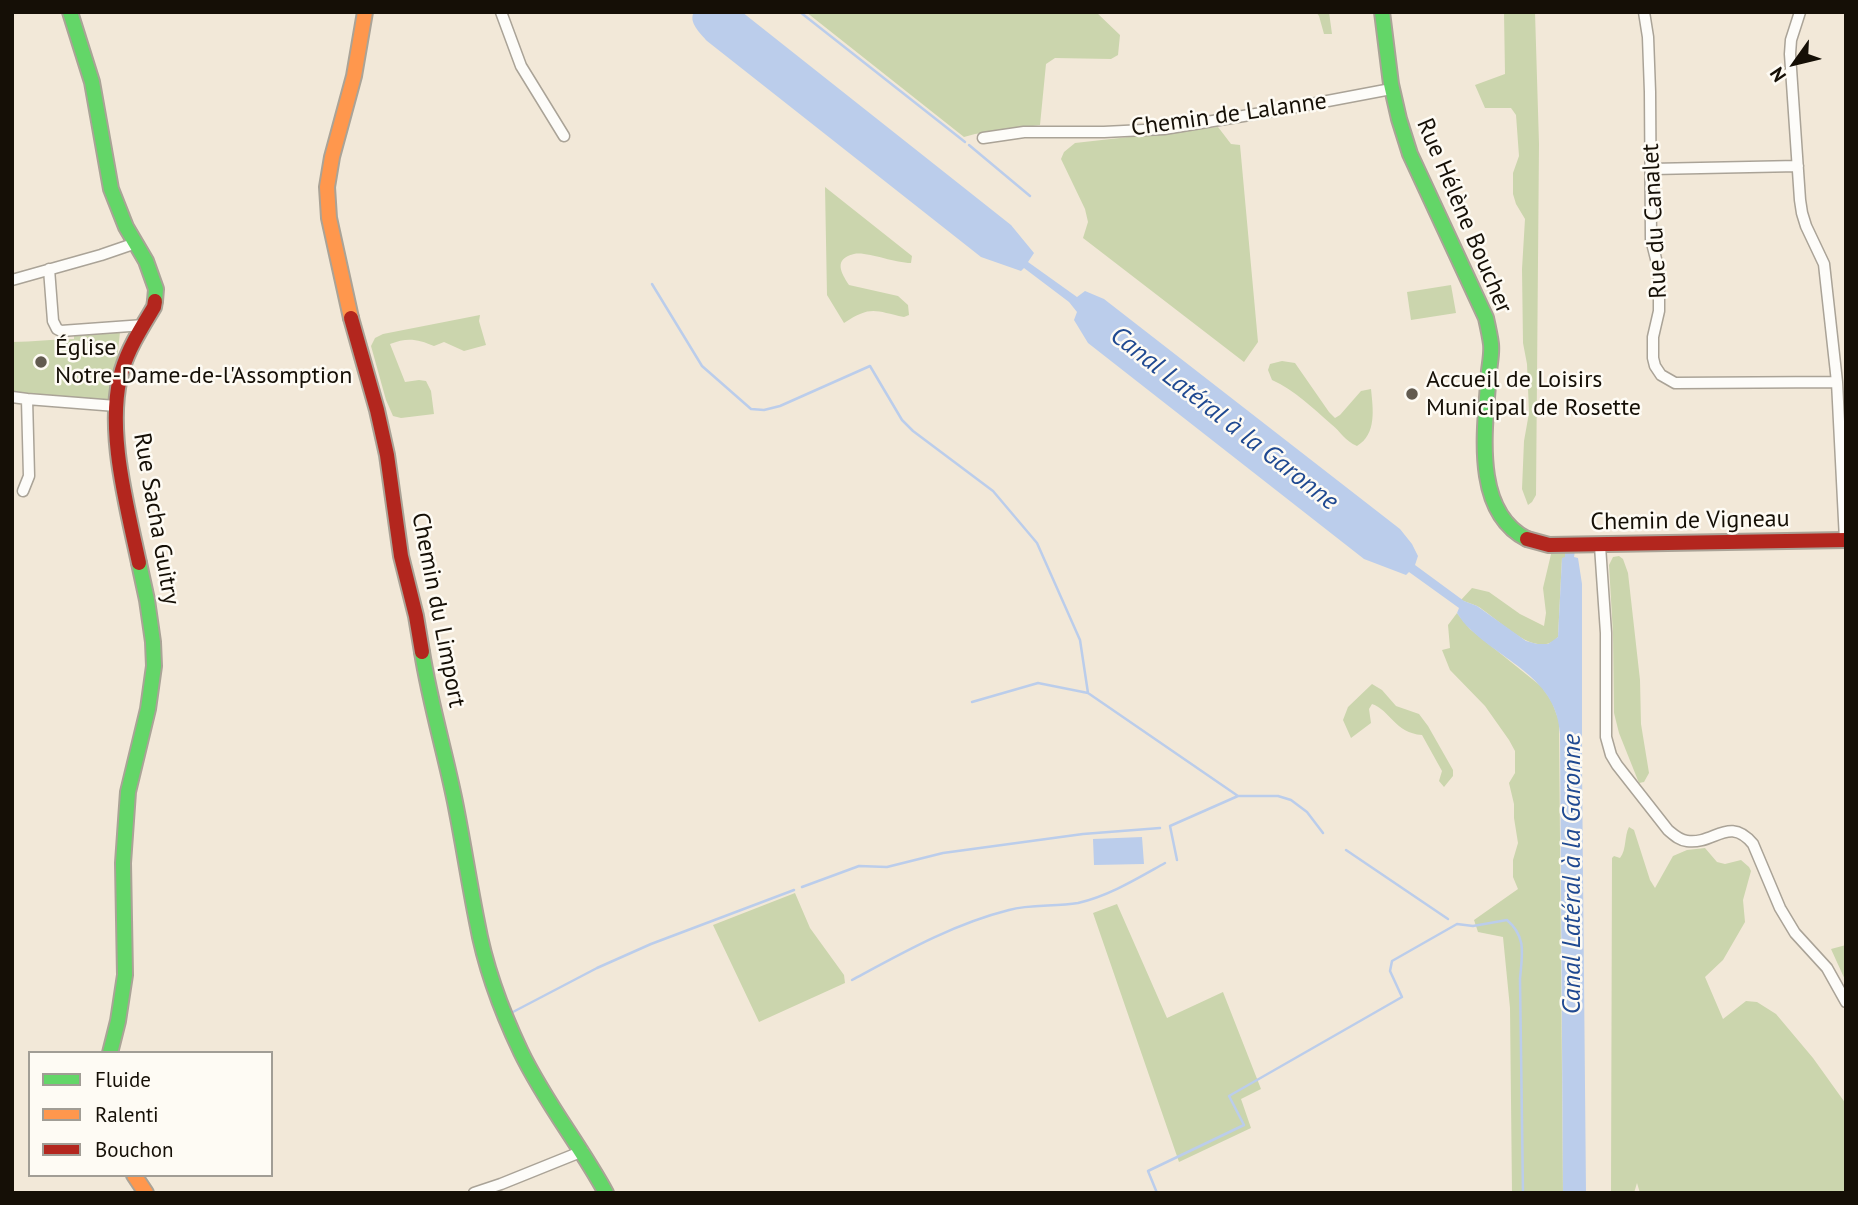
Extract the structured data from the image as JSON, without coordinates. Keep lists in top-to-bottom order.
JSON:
{
  "streets": {
    "street": [
      "Chemin de Lalanne",
      "Rue Hélène Boucher",
      "Rue du Canalet",
      "Rue Sacha Guitry",
      "Chemin de Vigneau",
      "Chemin du Limport"
    ]
  },
  "crossings": [
    ["Chemin de Lalanne", "Rue Hélène Boucher"],
    ["Rue Hélène Boucher", "Chemin de Vigneau"]
  ],
  "water": ["Canal Latéral à la Garonne"],
  "places": ["Église Notre-Dame-de-l'Assomption", "Accueil de Loisirs Municipal de Rosette"],
  "legend": ["Fluide", "Ralenti", "Bouchon"],
  "north": "bottom left"
}
